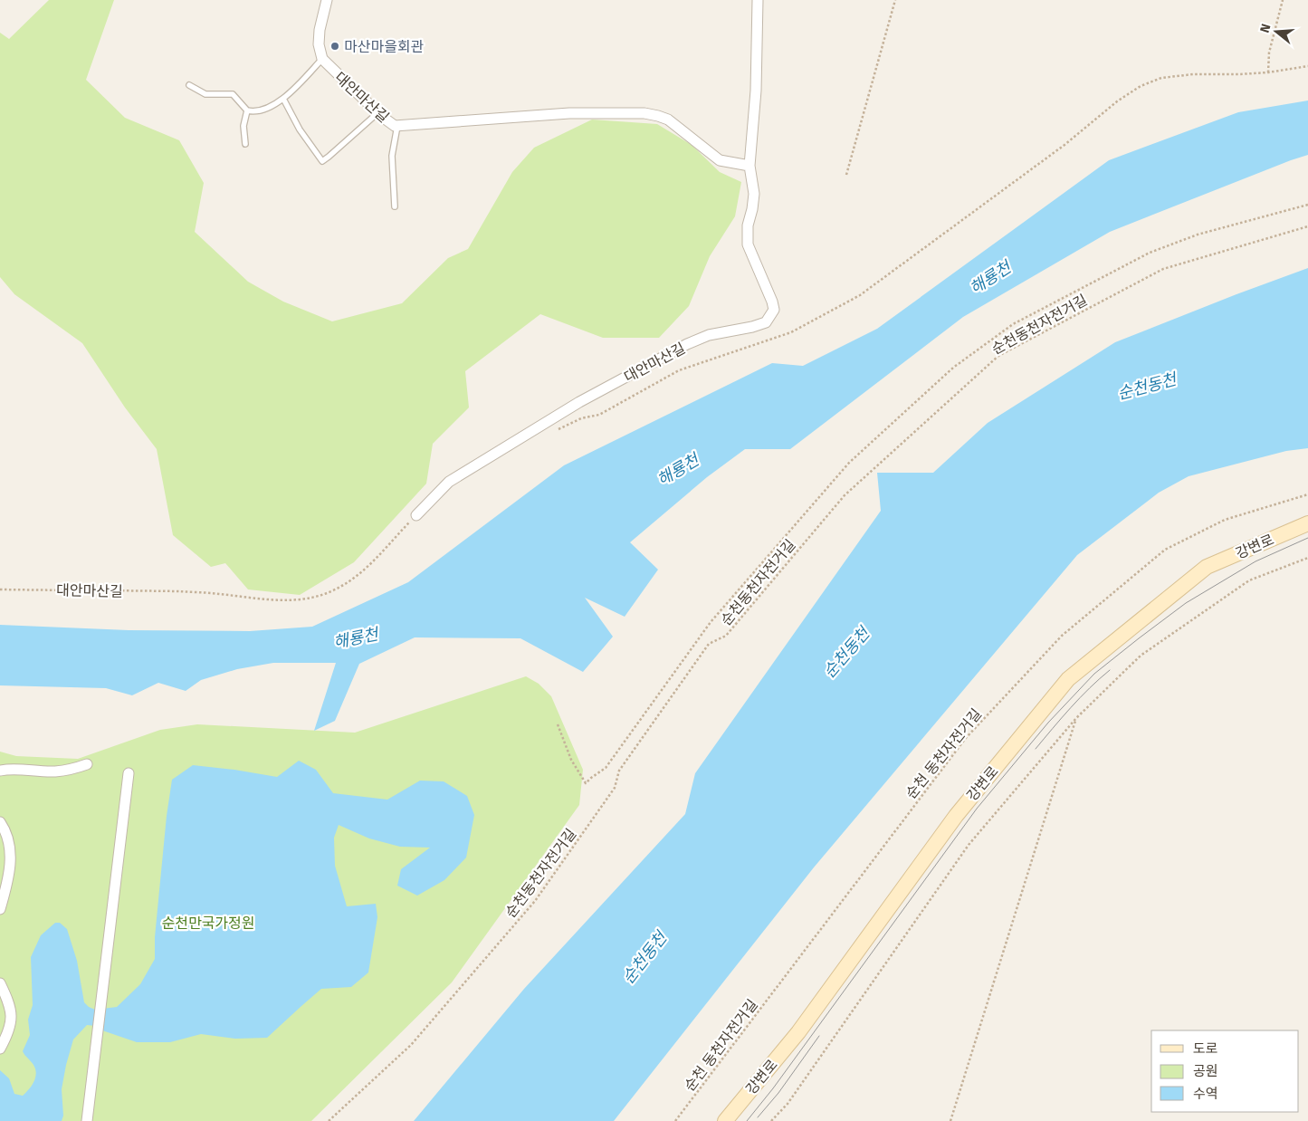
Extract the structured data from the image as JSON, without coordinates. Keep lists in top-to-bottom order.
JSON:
{
  "streets": {
    "street": ["대안마산길", "강변로"],
    "path": ["순천동천자전거길", "순천 동천자전거길"]
  },
  "water": ["해룡천", "순천동천"],
  "parks": ["순천만국가정원"],
  "places": ["마산마을회관"],
  "legend": ["도로", "공원", "수역"],
  "north": "left"
}
